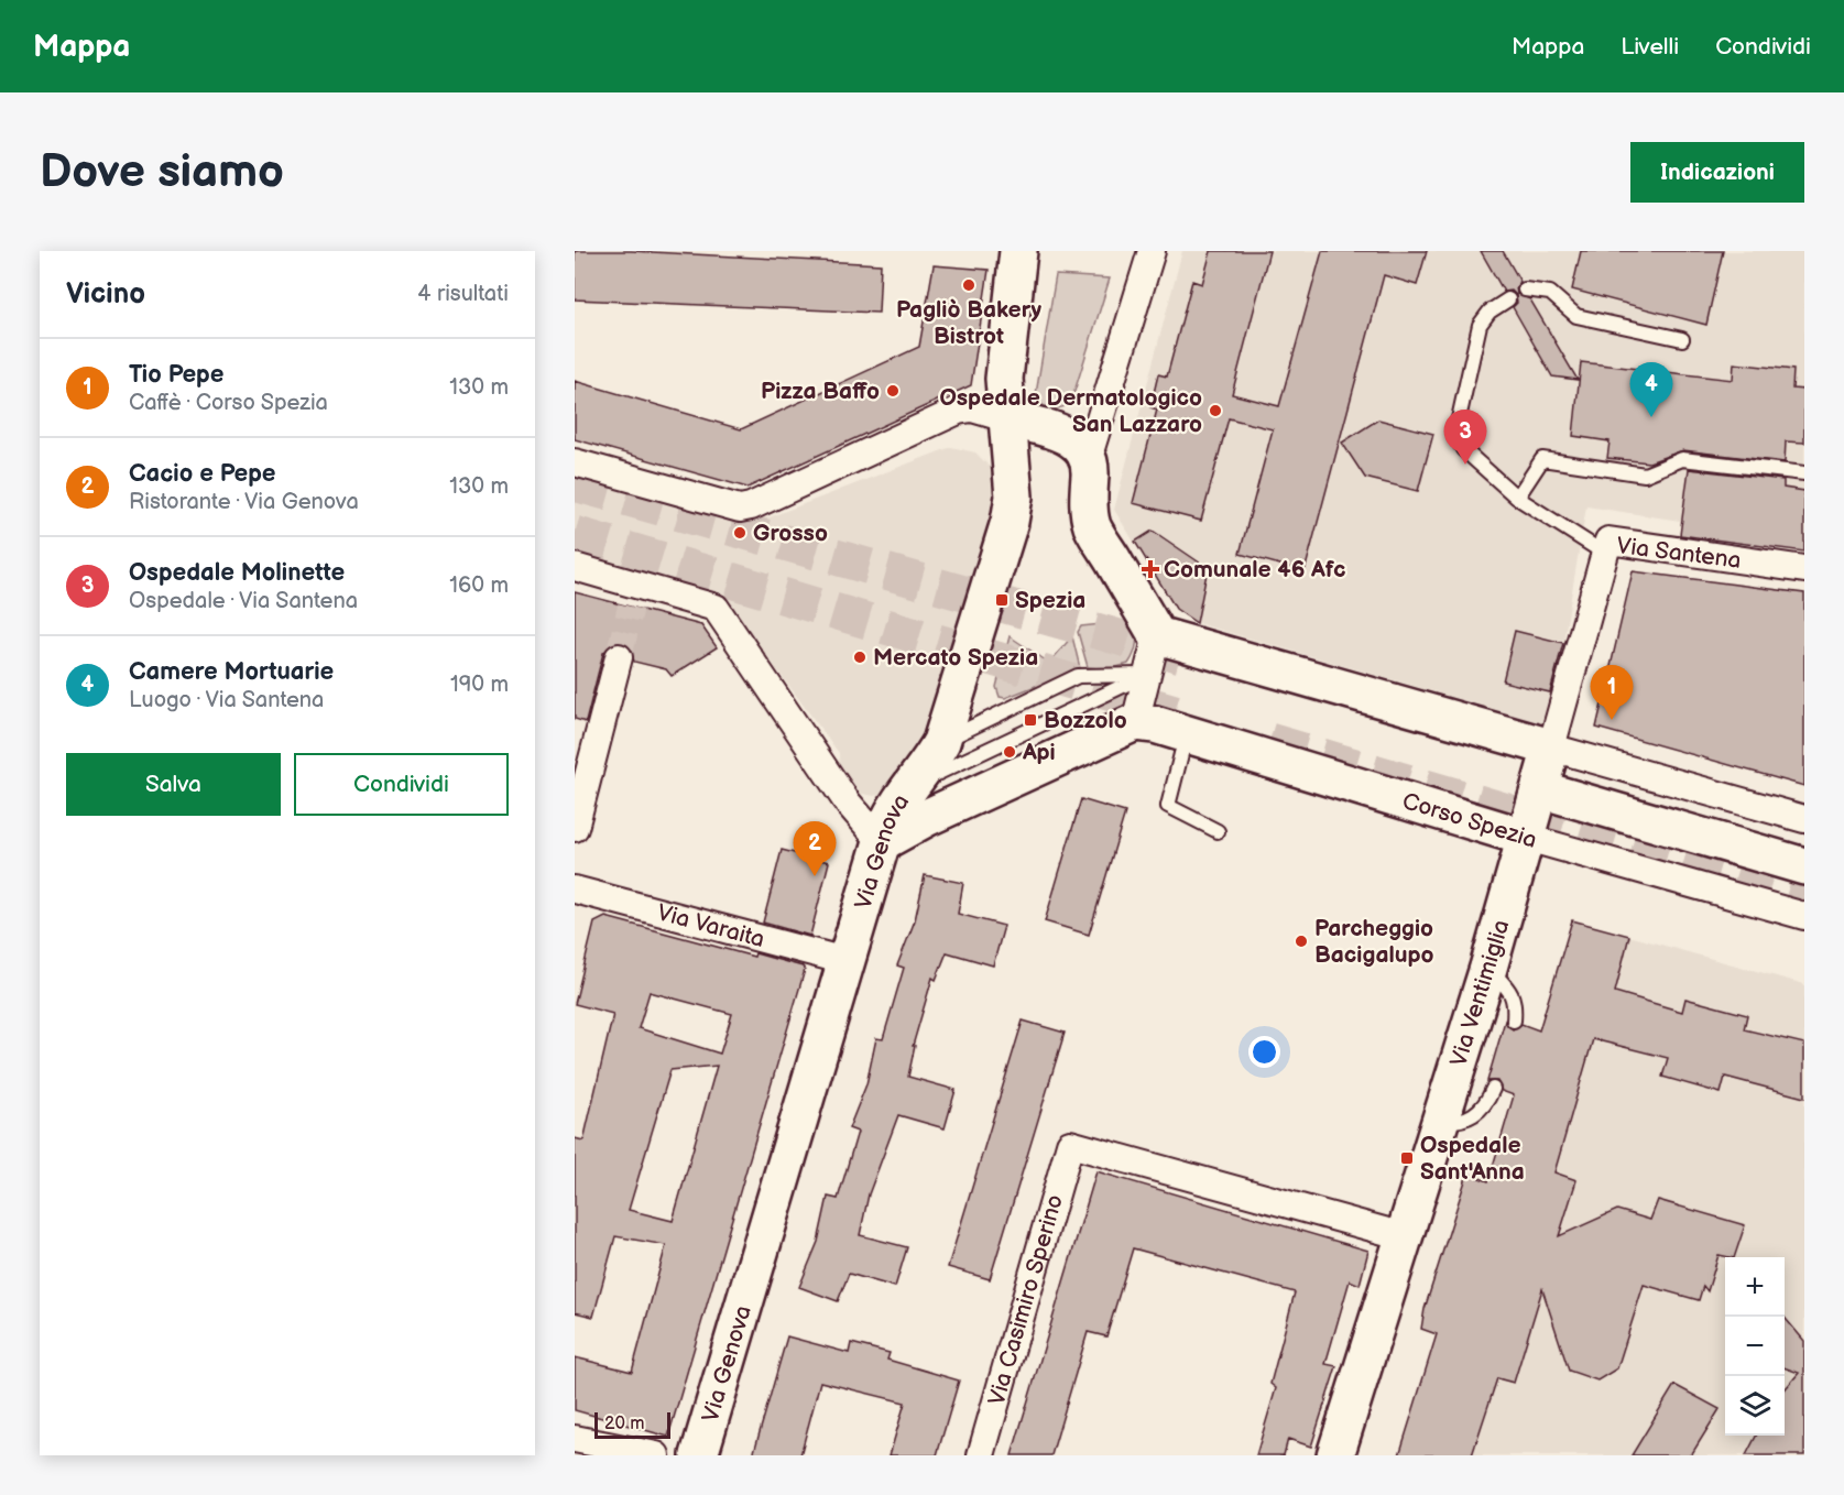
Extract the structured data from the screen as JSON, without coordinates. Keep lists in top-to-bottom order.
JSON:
{
  "streets": {
    "street": [
      "Via Santena",
      "Corso Spezia",
      "Via Genova",
      "Via Varaita",
      "Via Ventimiglia",
      "Via Casimiro Sperino"
    ]
  },
  "crossings": [
    ["Via Santena", "Via Ventimiglia"],
    ["Corso Spezia", "Via Ventimiglia"],
    ["Via Genova", "Via Varaita"],
    ["Via Ventimiglia", "Via Casimiro Sperino"]
  ],
  "places": {
    "other": [
      "Pagliò Bakery Bistrot",
      "Pizza Baffo",
      "Ospedale Dermatologico San Lazzaro",
      "Grosso",
      "Mercato Spezia",
      "Api",
      "Parcheggio Bacigalupo"
    ],
    "health": ["Comunale 46 Afc"],
    "transit": ["Spezia", "Bozzolo", "Ospedale Sant'Anna"]
  },
  "scale_bar": "20 m",
  "page": {
    "header": "Mappa",
    "nav": ["Mappa", "Livelli", "Condividi"],
    "buttons": [
      "Indicazioni",
      ["Salva", "Condividi"]
    ],
    "title": "Dove siamo",
    "heading": ["Vicino", "4 risultati"],
    "list": [
      {
        "mark": "1",
        "name": "Tio Pepe",
        "note": "Caffè · Corso Spezia",
        "value": "130 m"
      },
      {
        "mark": "2",
        "name": "Cacio e Pepe",
        "note": "Ristorante · Via Genova",
        "value": "130 m"
      },
      {
        "mark": "3",
        "name": "Ospedale Molinette",
        "note": "Ospedale · Via Santena",
        "value": "160 m"
      },
      {
        "mark": "4",
        "name": "Camere Mortuarie",
        "note": "Luogo · Via Santena",
        "value": "190 m"
      }
    ],
    "pins": [
      "4",
      "3",
      "1",
      "2"
    ],
    "map_buttons": ["+", "−"],
    "scale": "20 m"
  }
}
